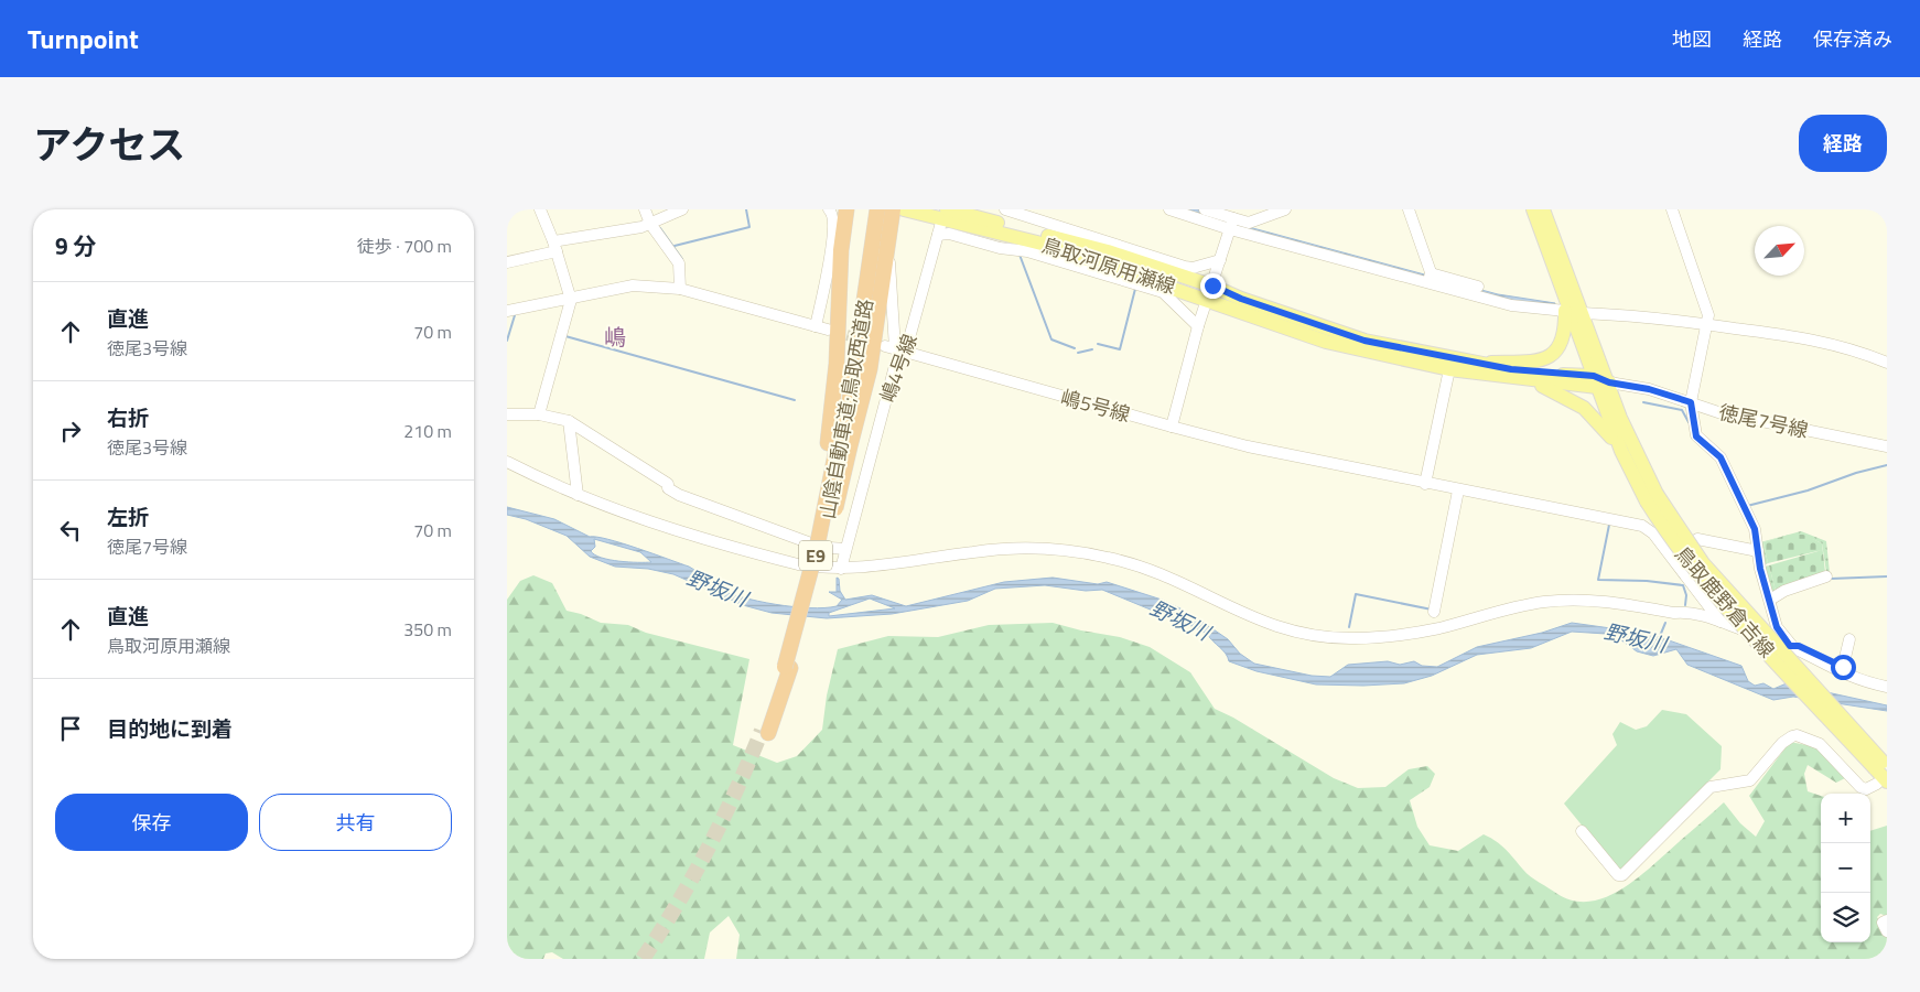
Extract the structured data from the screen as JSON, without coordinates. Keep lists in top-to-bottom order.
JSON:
{
  "streets": {
    "main road": ["鳥取河原用瀬線", "鳥取鹿野倉吉線"],
    "street": ["嶋4号線", "嶋5号線", "徳尾7号線"]
  },
  "crossings": [
    ["鳥取河原用瀬線", "嶋4号線"],
    ["鳥取河原用瀬線", "徳尾7号線"],
    ["鳥取河原用瀬線", "鳥取鹿野倉吉線"],
    ["嶋4号線", "嶋5号線"],
    ["徳尾7号線", "鳥取鹿野倉吉線"]
  ],
  "districts": ["嶋"],
  "water": ["野坂川"],
  "north": "top right",
  "page": {
    "header": "Turnpoint",
    "nav": ["地図", "経路", "保存済み"],
    "title": "アクセス",
    "buttons": [
      "経路",
      ["保存", "共有"]
    ],
    "heading": ["9 分", "徒歩 · 700 m"],
    "list": [
      ["直進", "徳尾3号線", "70 m"],
      ["右折", "徳尾3号線", "210 m"],
      ["左折", "徳尾7号線", "70 m"],
      ["直進", "鳥取河原用瀬線", "350 m"],
      "目的地に到着"
    ],
    "map_buttons": ["+", "−"]
  }
}
